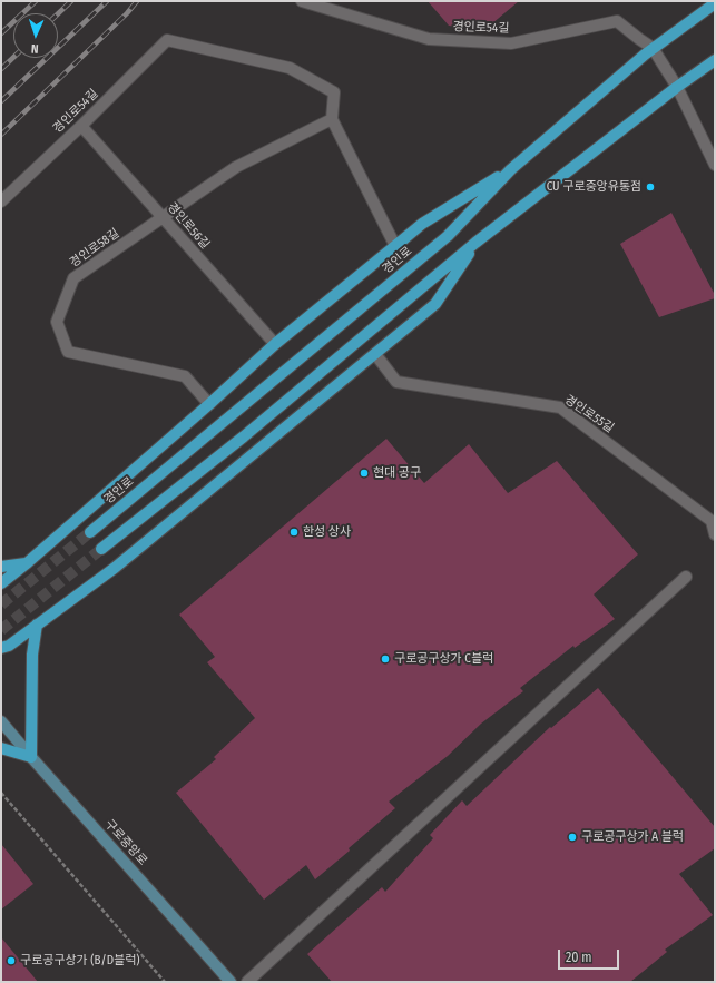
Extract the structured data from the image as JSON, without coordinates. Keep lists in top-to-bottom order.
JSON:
{
  "streets": {
    "main road": ["경인로", "구로중앙로"],
    "street": [
      "경인로54길",
      "경인로56길",
      "경인로58길",
      "경인로55길"
    ]
  },
  "crossings": [
    ["경인로54길", "경인로56길"],
    ["경인로54길", "경인로58길"],
    ["경인로54길", "경인로"],
    ["경인로56길", "경인로58길"],
    ["경인로58길", "경인로"]
  ],
  "places": [
    "CU 구로중앙유통점",
    "현대 공구",
    "한성 상사",
    "구로공구상가 C블럭",
    "구로공구상가 A 블럭",
    "구로공구상가 (B/D블럭)"
  ],
  "scale_bar": "20 m",
  "north": "bottom"
}
